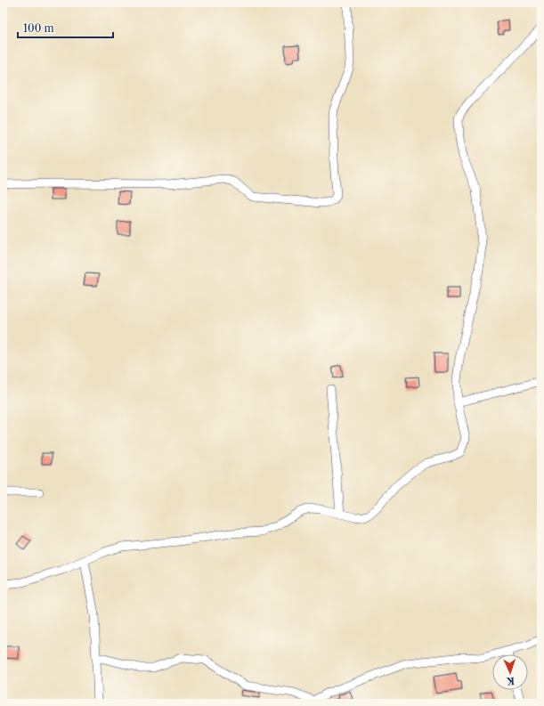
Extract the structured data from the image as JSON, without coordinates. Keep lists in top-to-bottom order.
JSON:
{
  "scale_bar": "100 m",
  "north": "bottom"
}
